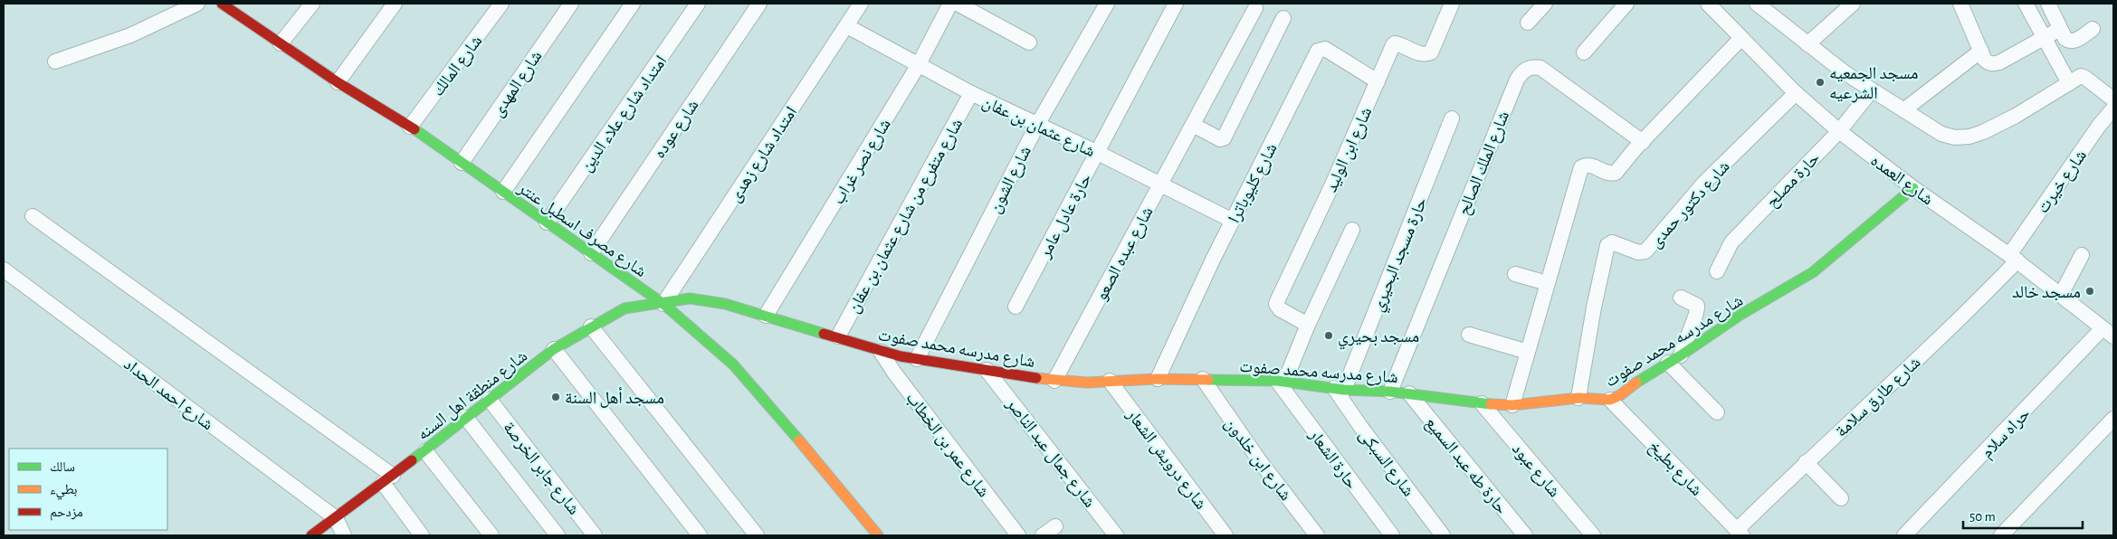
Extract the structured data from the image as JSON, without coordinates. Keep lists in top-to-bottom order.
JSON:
{
  "streets": {
    "street": [
      "شارع المالك",
      "شارع المهدى",
      "امتداد شارع علاء الدين",
      "شارع عثمان بن عفان",
      "شارع عوده",
      "شارع ابن الوليد",
      "امتداد شارع زهدى",
      "شارع نصر غراب",
      "شارع الملك الصالح",
      "شارع الشون",
      "حارة مصلح",
      "شارع العمده",
      "شارع خيرت",
      "شارع كليوباترا",
      "شارع دكتور حمدى",
      "شارع متفرع من شارع عثمان بن عفان",
      "حارة عادل عامر",
      "شارع مصرف اسطبل عنتر",
      "شارع عبده الصعو",
      "حارة مسجد البحيري",
      "شارع مدرسه محمد صفوت",
      "شارع احمد الحداد",
      "شارع منطقة اهل السنه",
      "شارع طارق سلامة",
      "حراه سلام",
      "شارع عمر بن الخطاب",
      "شارع جمال عبد الناصر",
      "شارع درويش الشعار",
      "شارع ابن خلدون",
      "حارة الشعار",
      "شارع السبكى",
      "حارة طه عبد السميع",
      "شارع جابر الخرصة",
      "شارع بطيخ",
      "شارع عبود"
    ]
  },
  "crossings": [
    ["شارع المالك", "شارع مصرف اسطبل عنتر"],
    ["شارع المهدى", "شارع مصرف اسطبل عنتر"],
    ["امتداد شارع علاء الدين", "شارع مصرف اسطبل عنتر"],
    ["شارع عثمان بن عفان", "امتداد شارع زهدى"],
    ["شارع عثمان بن عفان", "شارع نصر غراب"],
    ["شارع عثمان بن عفان", "شارع الشون"],
    ["شارع عثمان بن عفان", "شارع كليوباترا"],
    ["شارع عثمان بن عفان", "شارع متفرع من شارع عثمان بن عفان"],
    ["شارع عثمان بن عفان", "حارة عادل عامر"],
    ["شارع عثمان بن عفان", "شارع عبده الصعو"],
    ["شارع عوده", "شارع مصرف اسطبل عنتر"],
    ["شارع ابن الوليد", "شارع كليوباترا"],
    ["امتداد شارع زهدى", "شارع مصرف اسطبل عنتر"],
    ["امتداد شارع زهدى", "شارع مدرسه محمد صفوت"],
    ["امتداد شارع زهدى", "شارع منطقة اهل السنه"],
    ["شارع نصر غراب", "شارع مدرسه محمد صفوت"],
    ["شارع الملك الصالح", "شارع مدرسه محمد صفوت"],
    ["شارع الشون", "شارع مدرسه محمد صفوت"],
    ["حارة مصلح", "شارع العمده"],
    ["شارع العمده", "شارع خيرت"],
    ["شارع العمده", "شارع دكتور حمدى"],
    ["شارع العمده", "شارع مدرسه محمد صفوت"],
    ["شارع العمده", "شارع طارق سلامة"],
    ["شارع العمده", "حراه سلام"],
    ["شارع خيرت", "شارع طارق سلامة"],
    ["شارع كليوباترا", "شارع مدرسه محمد صفوت"],
    ["شارع دكتور حمدى", "شارع مدرسه محمد صفوت"],
    ["شارع متفرع من شارع عثمان بن عفان", "شارع مدرسه محمد صفوت"],
    ["شارع مصرف اسطبل عنتر", "شارع مدرسه محمد صفوت"],
    ["شارع مصرف اسطبل عنتر", "شارع منطقة اهل السنه"],
    ["شارع عبده الصعو", "شارع مدرسه محمد صفوت"],
    ["حارة مسجد البحيري", "شارع مدرسه محمد صفوت"],
    ["حارة مسجد البحيري", "شارع السبكى"],
    ["شارع مدرسه محمد صفوت", "شارع منطقة اهل السنه"],
    ["شارع مدرسه محمد صفوت", "شارع عمر بن الخطاب"],
    ["شارع مدرسه محمد صفوت", "شارع جمال عبد الناصر"],
    ["شارع مدرسه محمد صفوت", "شارع درويش الشعار"],
    ["شارع مدرسه محمد صفوت", "شارع ابن خلدون"],
    ["شارع مدرسه محمد صفوت", "حارة الشعار"],
    ["شارع مدرسه محمد صفوت", "شارع السبكى"],
    ["شارع مدرسه محمد صفوت", "حارة طه عبد السميع"],
    ["شارع مدرسه محمد صفوت", "شارع بطيخ"],
    ["شارع مدرسه محمد صفوت", "شارع عبود"],
    ["شارع احمد الحداد", "شارع منطقة اهل السنه"],
    ["شارع منطقة اهل السنه", "شارع جابر الخرصة"],
    ["شارع طارق سلامة", "شارع بطيخ"]
  ],
  "places": [
    "مسجد الجمعيه الشرعيه",
    "مسجد خالد",
    "مسجد بحيري",
    "مسجد أهل السنة"
  ],
  "legend": ["سالك", "بطيء", "مزدحم"],
  "scale_bar": "50 m"
}
